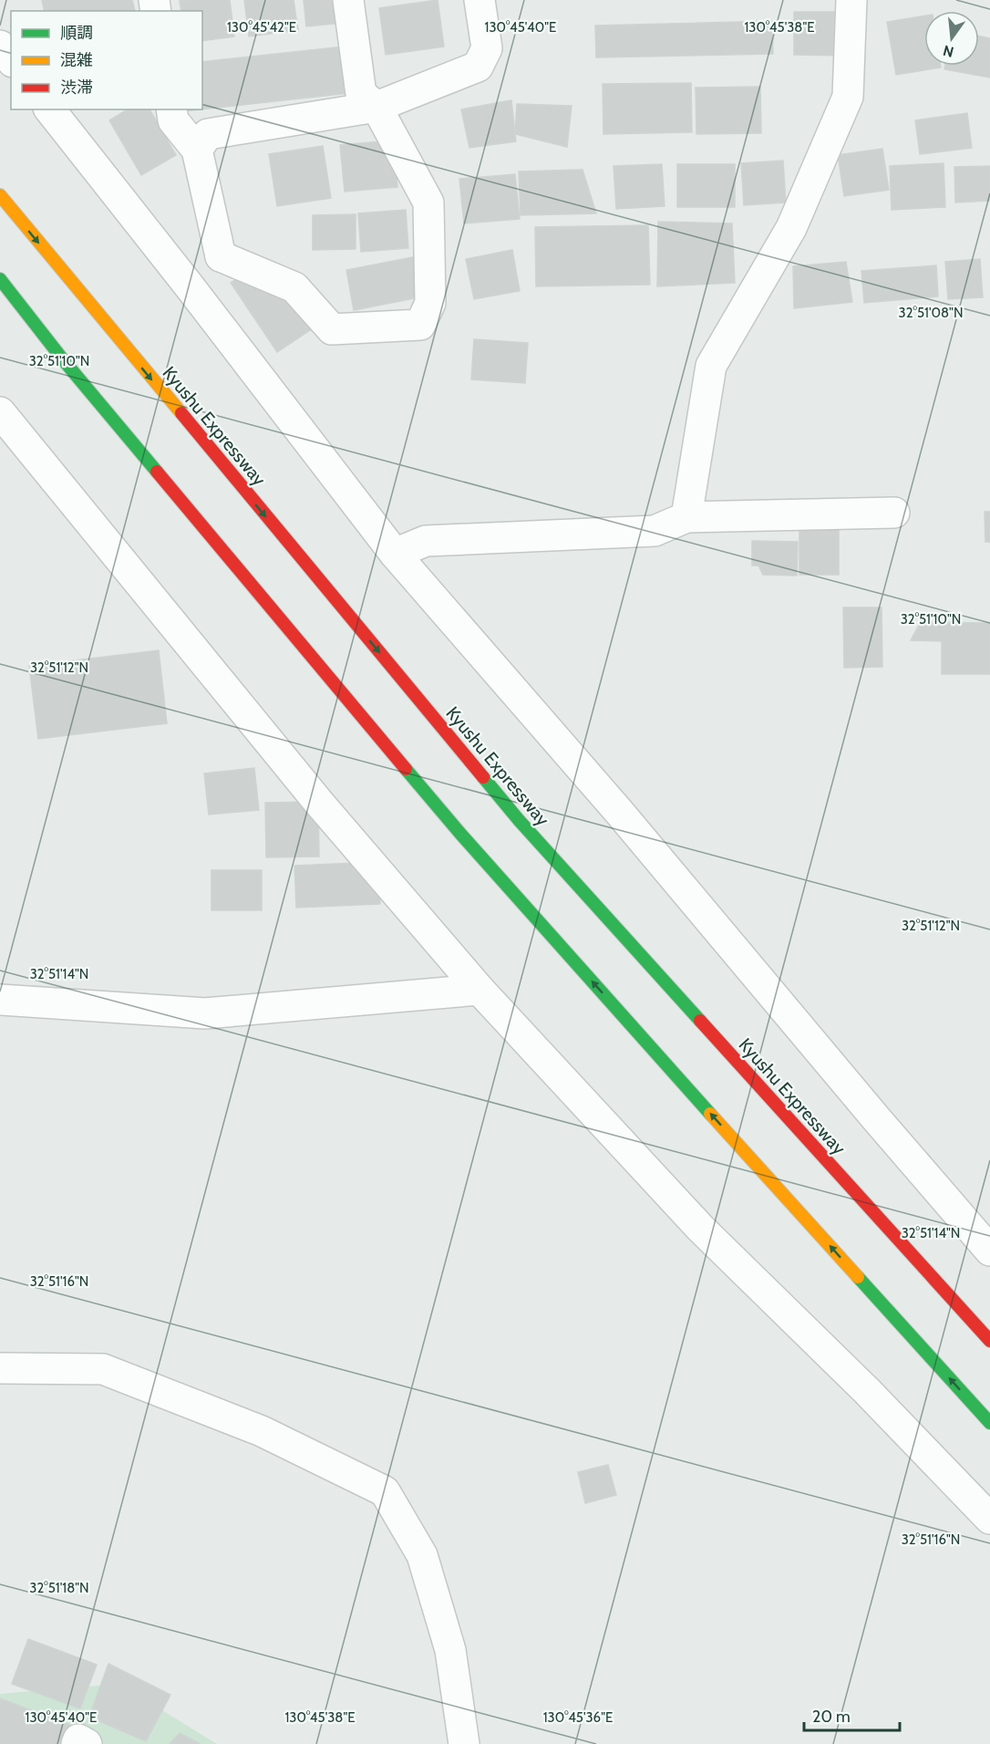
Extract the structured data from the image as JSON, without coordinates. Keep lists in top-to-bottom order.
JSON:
{
  "streets": {
    "highway": ["Kyushu Expressway"]
  },
  "legend": ["順調", "混雑", "渋滞"],
  "scale_bar": "20 m",
  "north": "bottom",
  "coordinates": [
    "130°45'42\"E",
    "130°45'40\"E",
    "130°45'38\"E",
    "32°51'08\"N",
    "32°51'10\"N",
    "32°51'12\"N",
    "32°51'14\"N",
    "32°51'16\"N",
    "32°51'18\"N",
    "130°45'36\"E"
  ]
}
